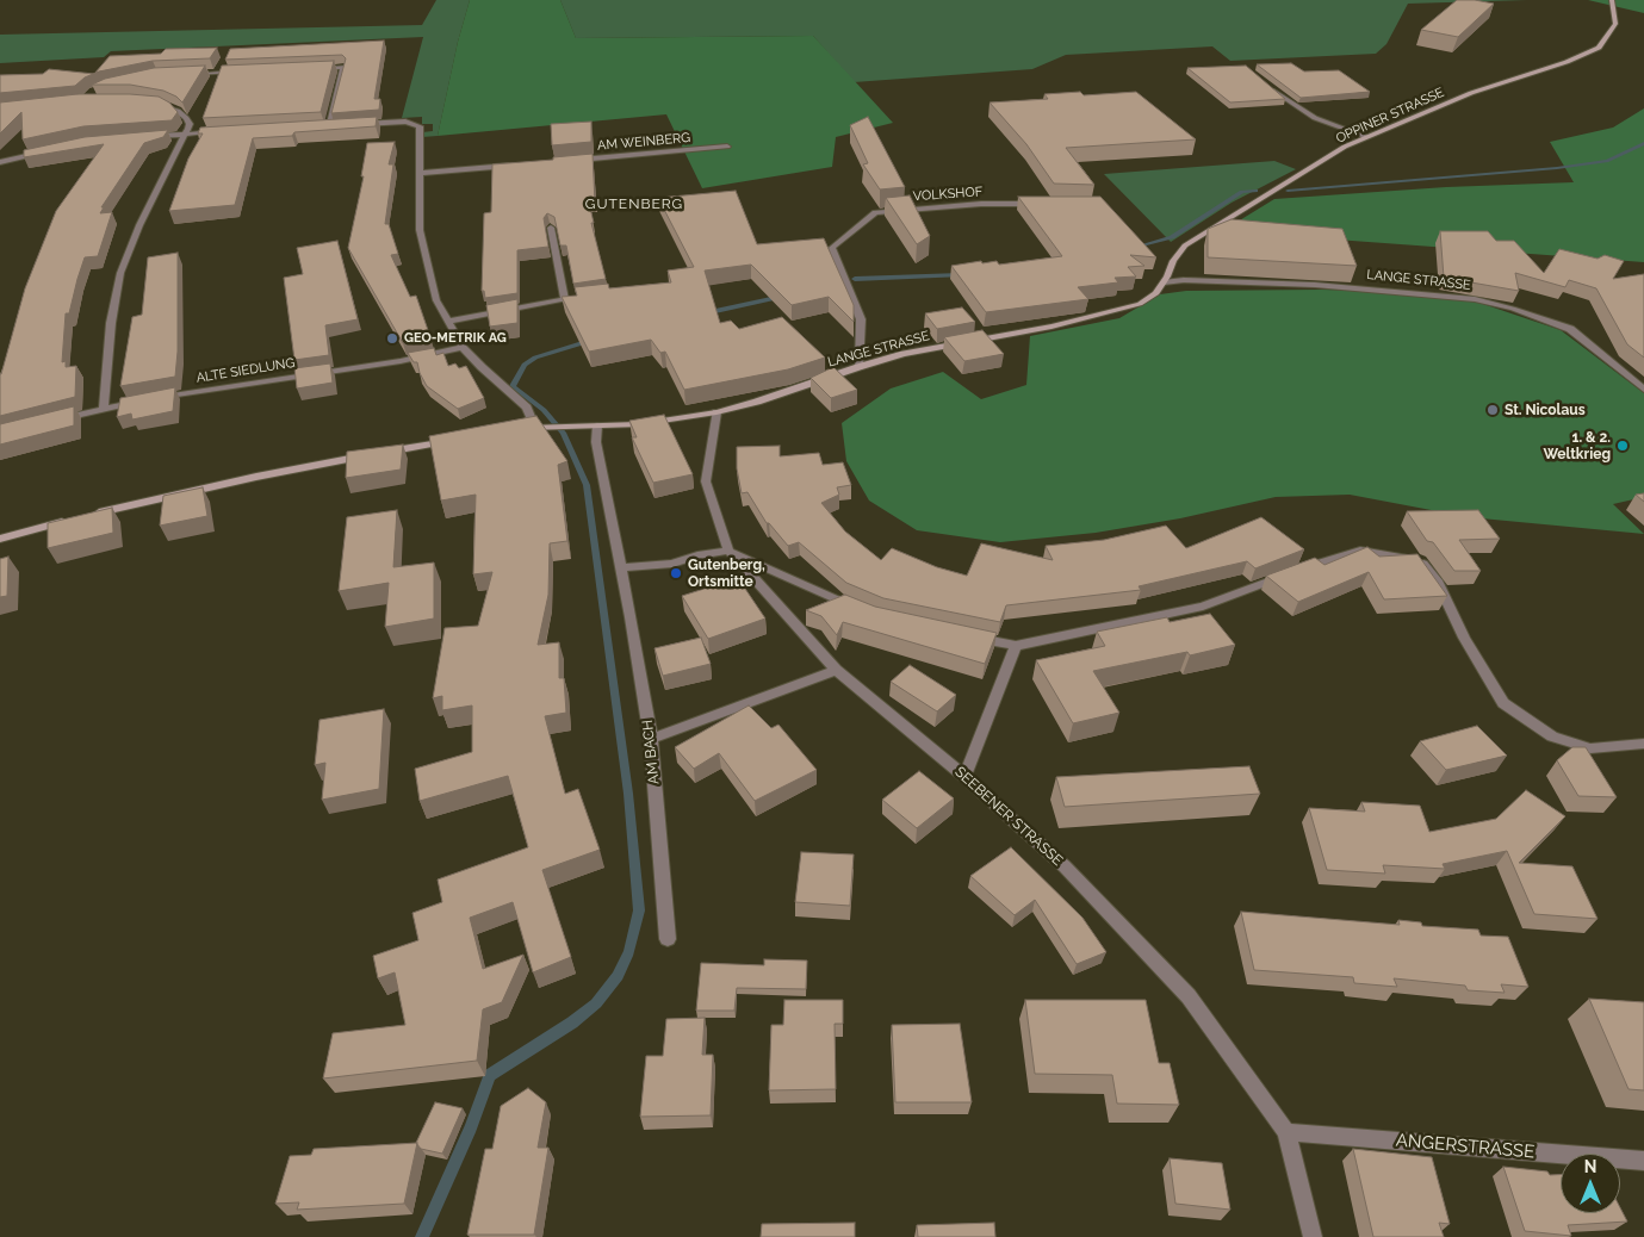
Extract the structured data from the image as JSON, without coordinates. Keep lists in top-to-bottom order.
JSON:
{
  "streets": {
    "street": [
      "OPPINER STRASSE",
      "AM WEINBERG",
      "VOLKSHOF",
      "LANGE STRASSE",
      "ALTE SIEDLUNG",
      "AM BACH",
      "SEEBENER STRASSE",
      "ANGERSTRASSE"
    ]
  },
  "crossings": [
    ["OPPINER STRASSE", "LANGE STRASSE"],
    ["VOLKSHOF", "LANGE STRASSE"],
    ["LANGE STRASSE", "AM BACH"],
    ["LANGE STRASSE", "SEEBENER STRASSE"],
    ["SEEBENER STRASSE", "ANGERSTRASSE"]
  ],
  "districts": ["GUTENBERG"],
  "places": [
    "GEO-METRIK AG",
    "St. Nicolaus",
    "1. & 2. Weltkrieg",
    "Gutenberg, Ortsmitte"
  ],
  "north": "top"
}
